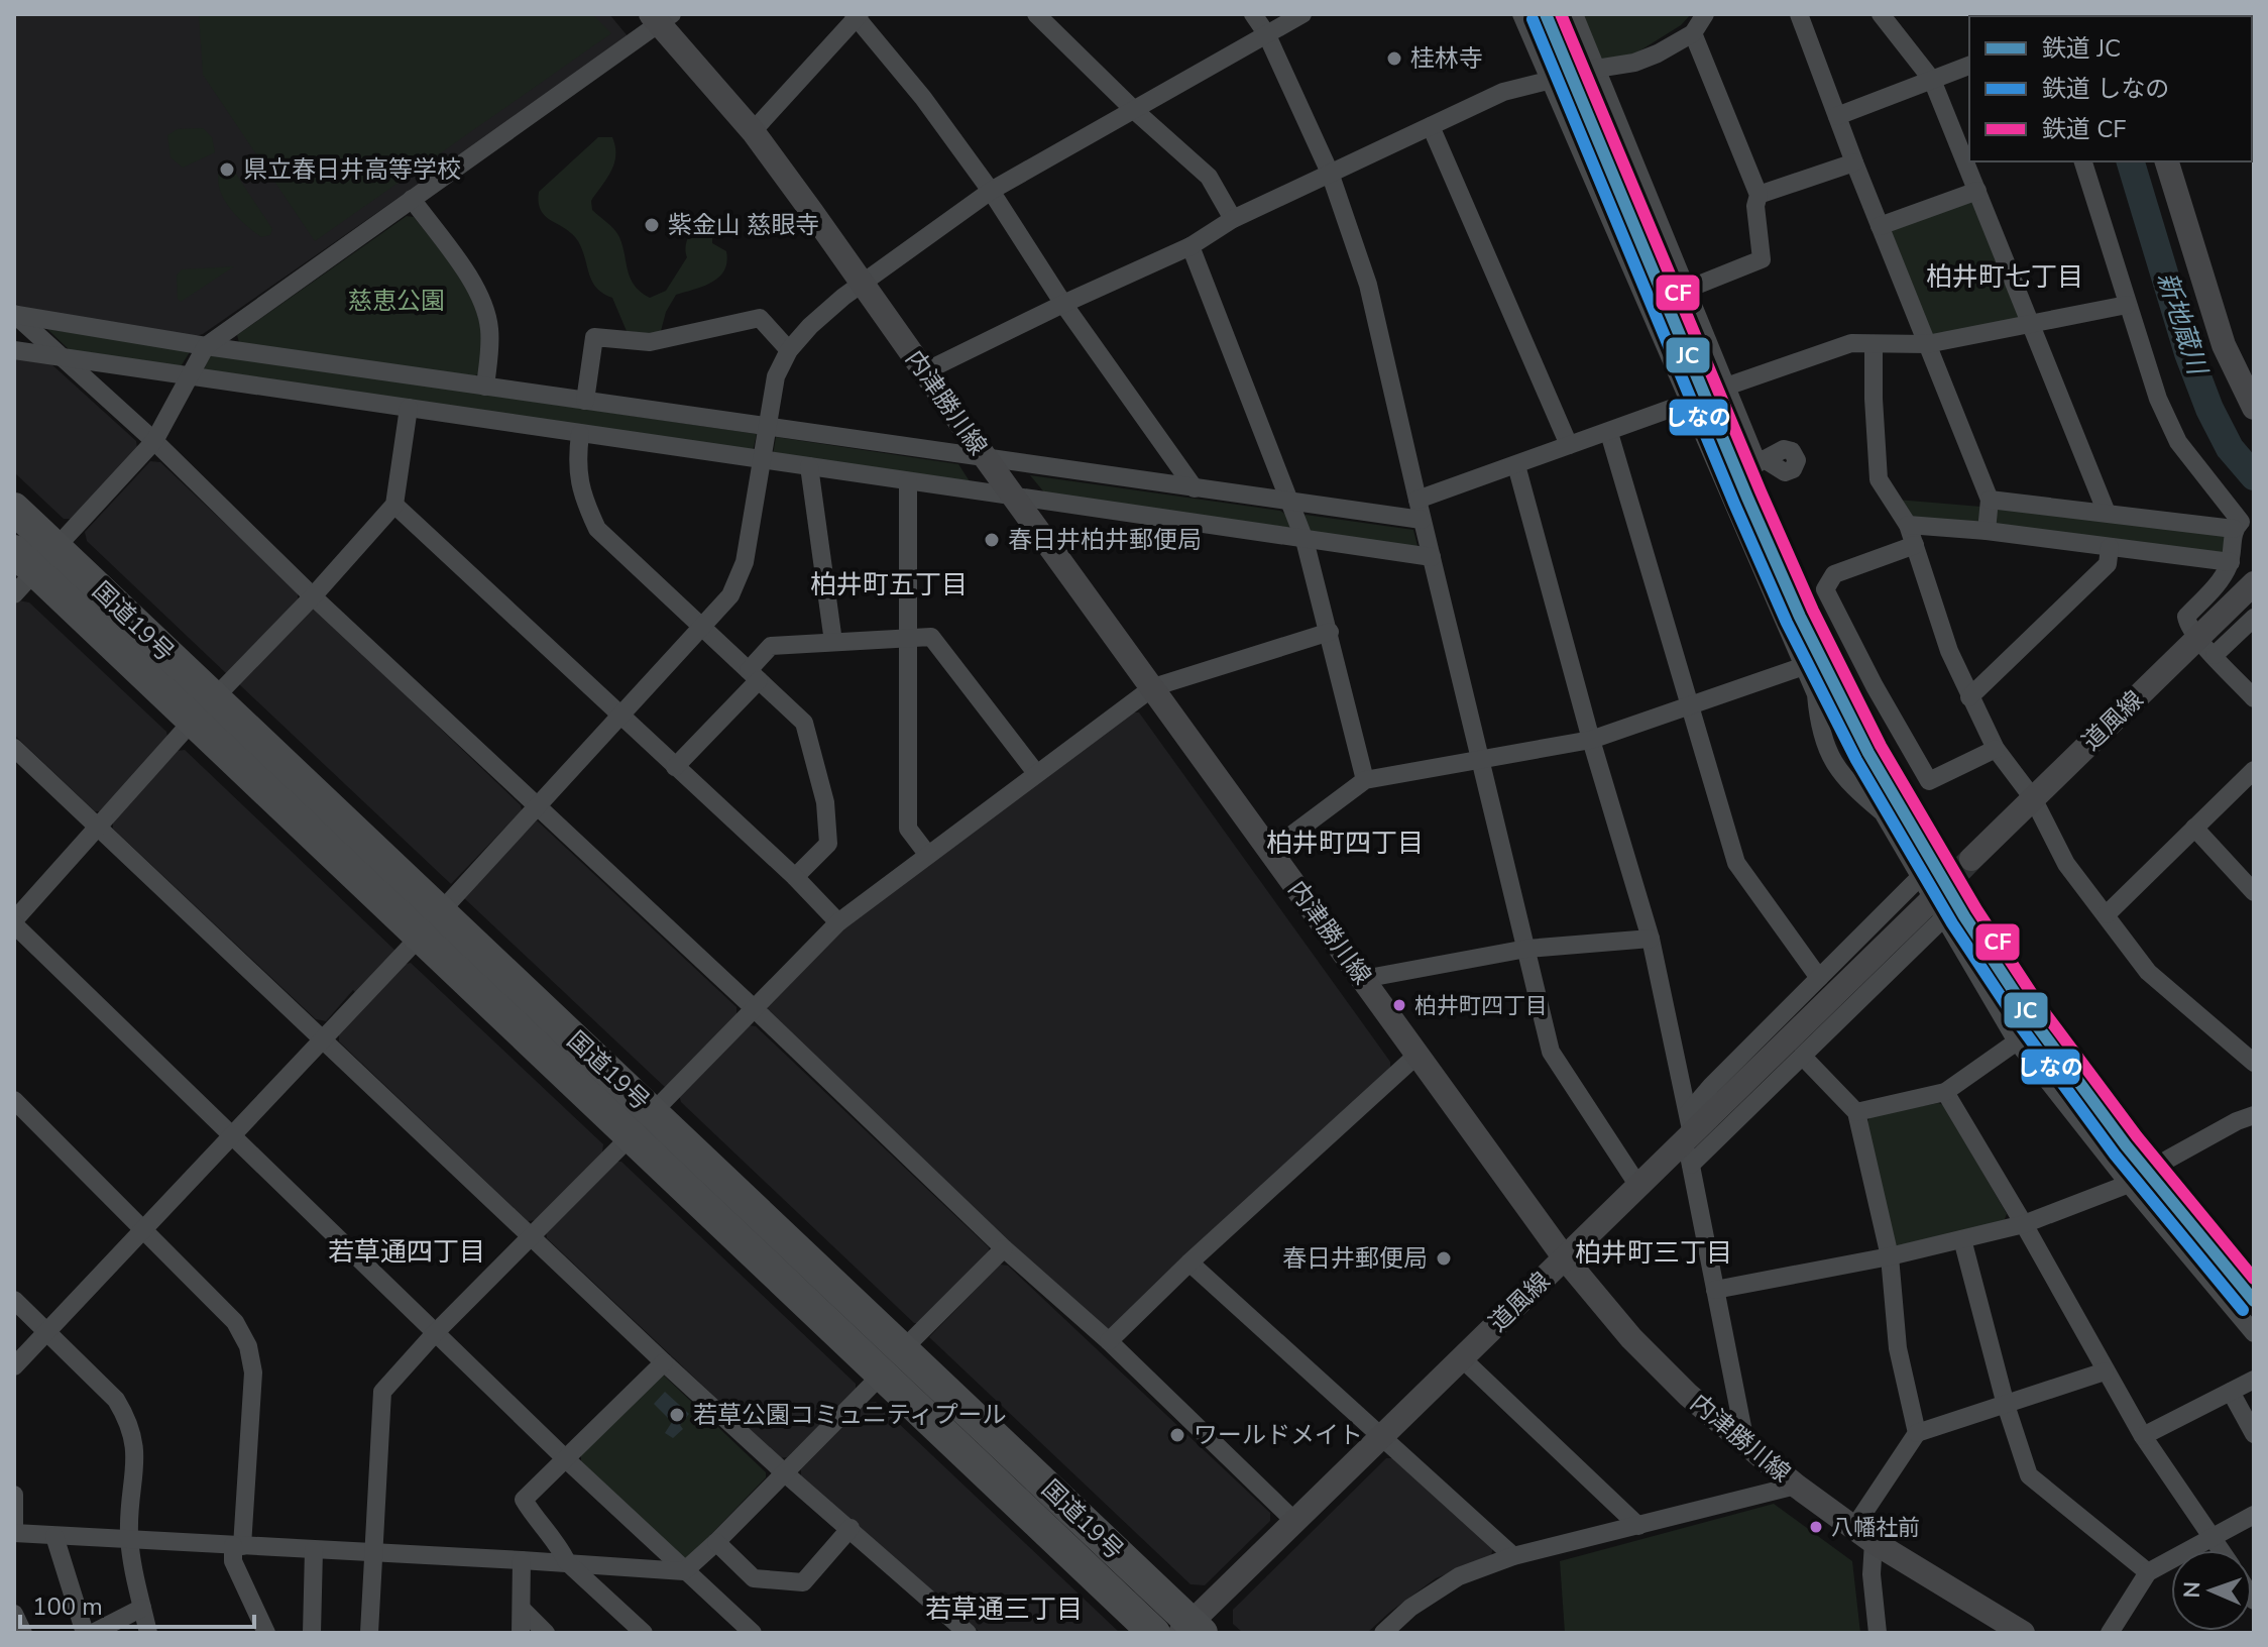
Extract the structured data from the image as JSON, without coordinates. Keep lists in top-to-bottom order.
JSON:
{
  "streets": {
    "highway": ["国道19号"],
    "main road": ["内津勝川線", "道風線"]
  },
  "crossings": [
    ["内津勝川線", "道風線"],
    ["国道19号", "道風線"]
  ],
  "districts": [
    "柏井町七丁目",
    "柏井町五丁目",
    "柏井町四丁目",
    "若草通四丁目",
    "柏井町三丁目",
    "若草通三丁目"
  ],
  "water": ["新地蔵川"],
  "parks": ["慈恵公園"],
  "places": [
    "桂林寺",
    "県立春日井高等学校",
    "紫金山 慈眼寺",
    "春日井柏井郵便局",
    "柏井町四丁目",
    "春日井郵便局",
    "若草公園コミュニティプール",
    "ワールドメイト",
    "八幡社前"
  ],
  "lines": ["rail line JC", "rail line CF", "rail line しなの"],
  "legend": ["鉄道 JC", "鉄道 しなの", "鉄道 CF"],
  "scale_bar": "100 m",
  "north": "left"
}
